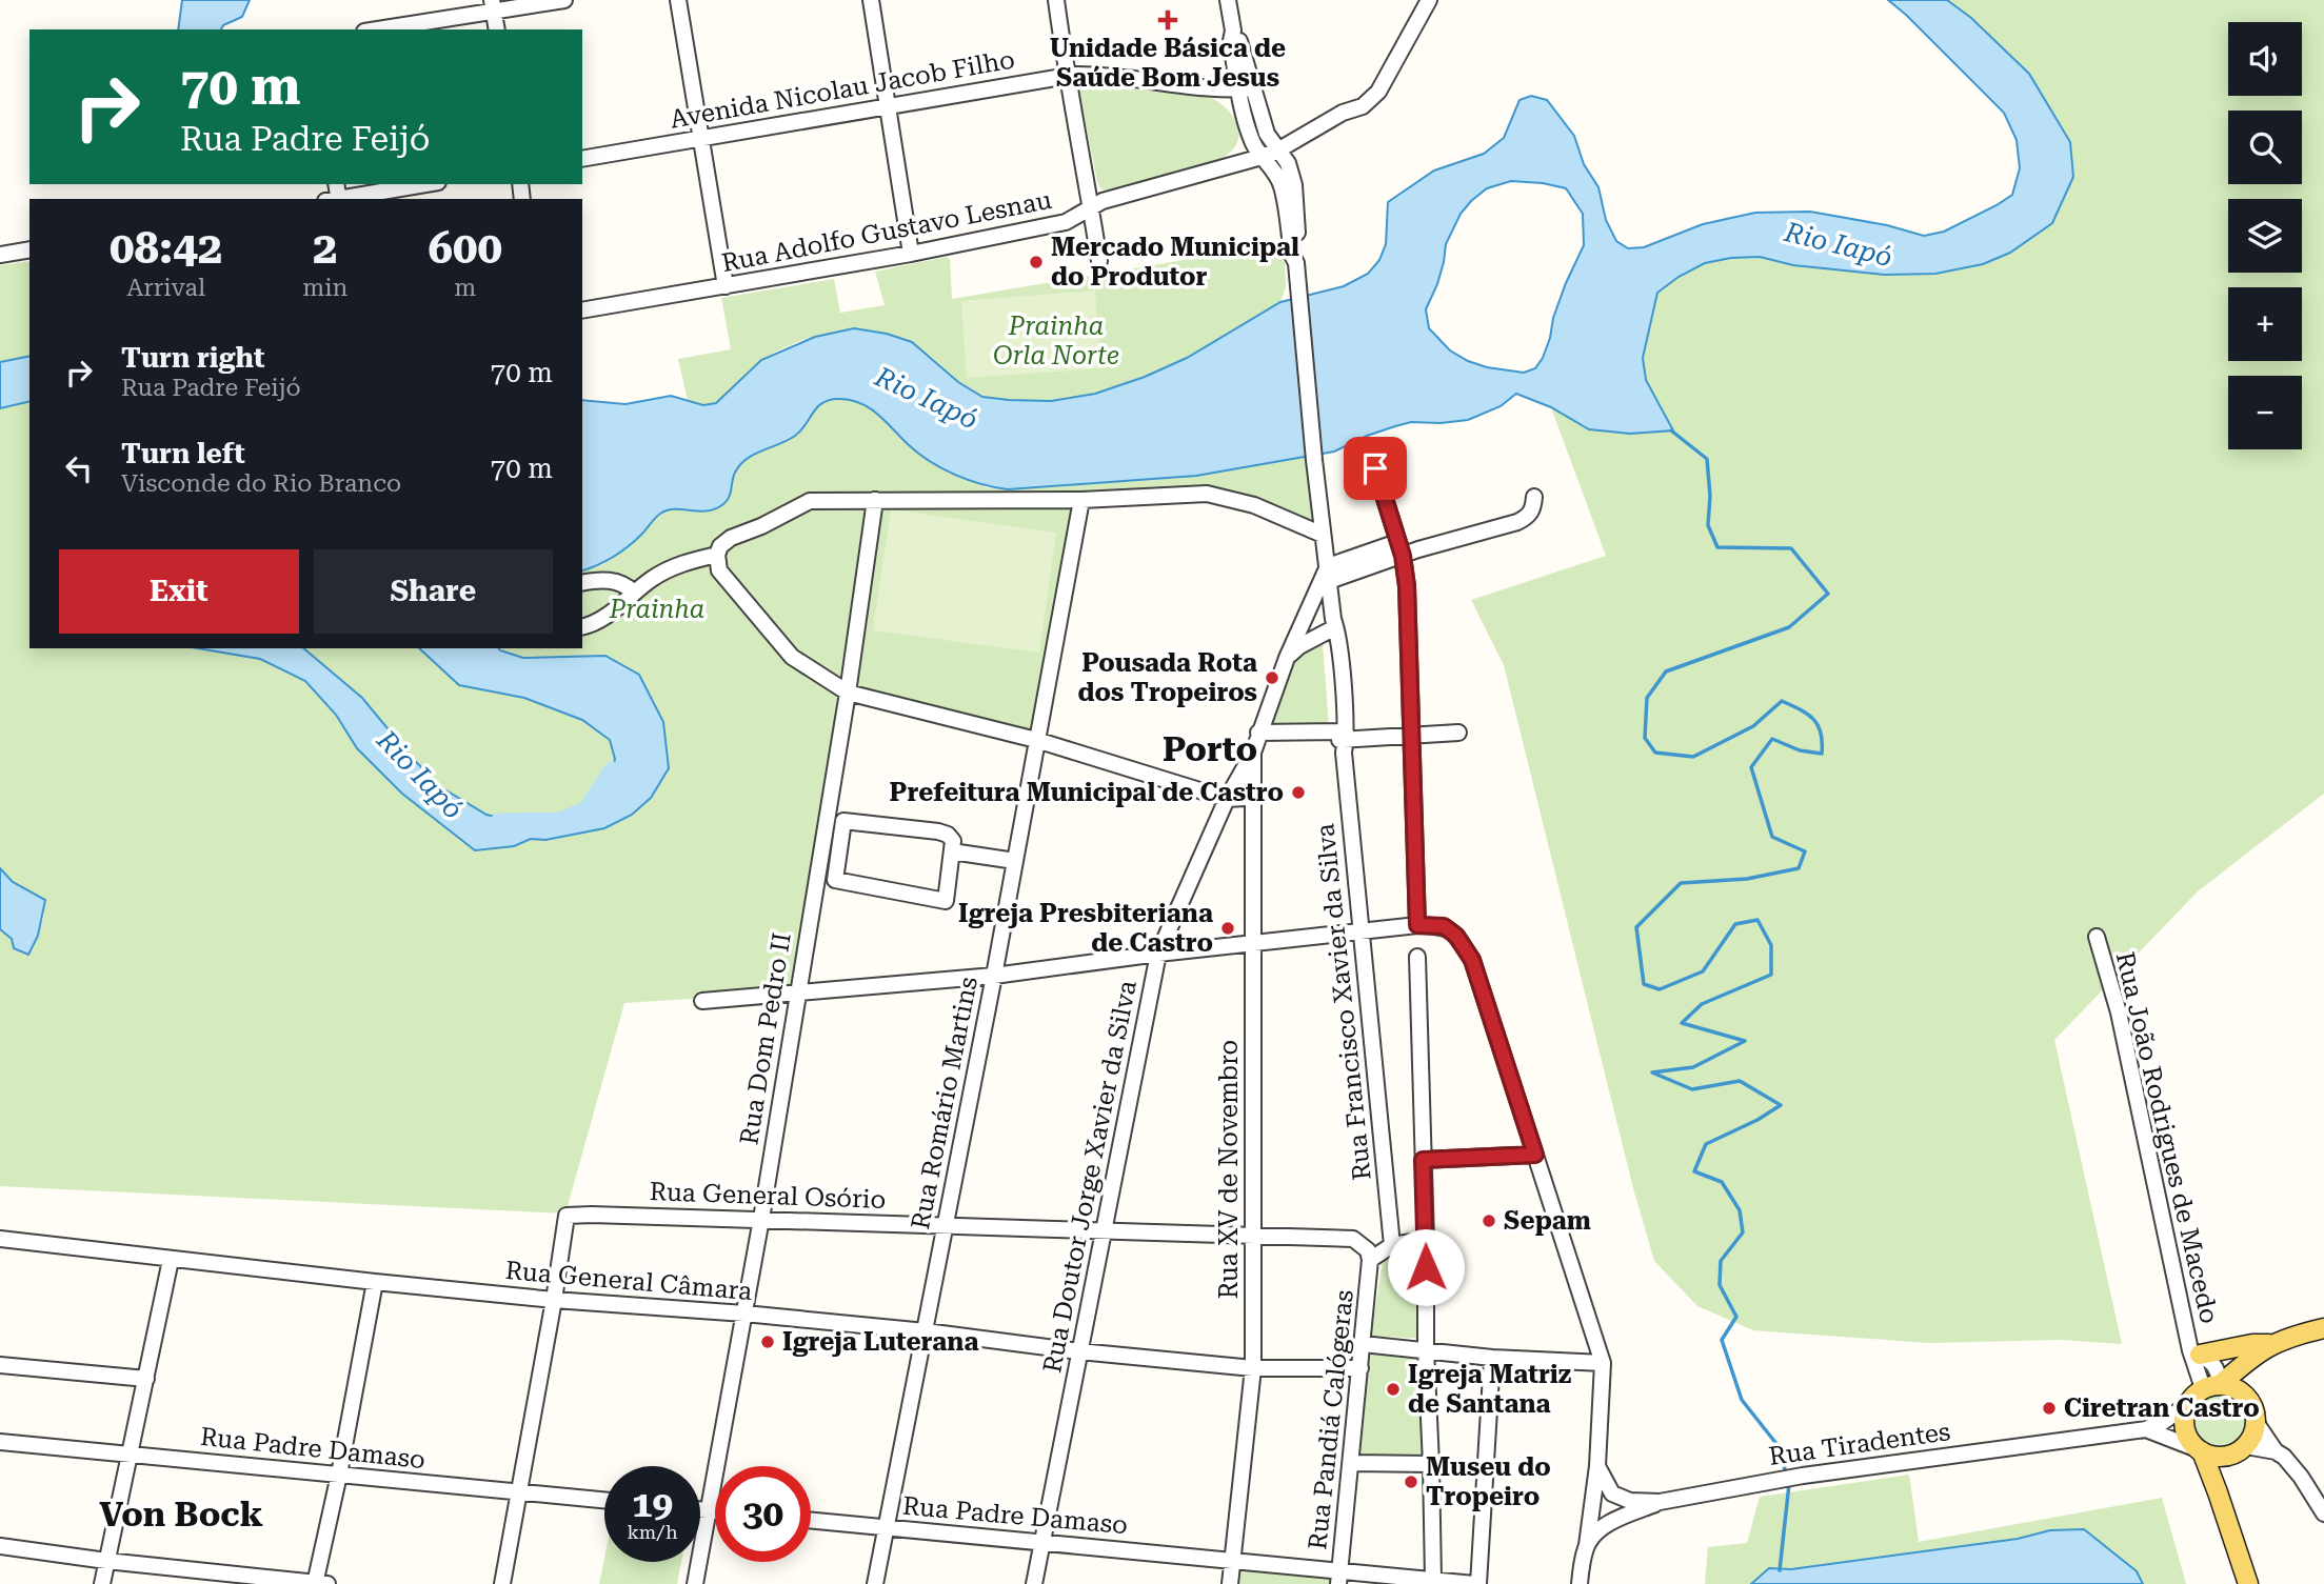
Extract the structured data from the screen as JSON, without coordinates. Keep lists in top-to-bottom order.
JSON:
{
  "streets": {
    "street": [
      "Avenida Nicolau Jacob Filho",
      "Rua Adolfo Gustavo Lesnau",
      "Rua Francisco Xavier da Silva",
      "Rua Dom Pedro II",
      "Rua Romário Martins",
      "Rua João Rodrigues de Macedo",
      "Rua XV de Novembro",
      "Rua Doutor Jorge Xavier da Silva",
      "Rua General Osório",
      "Rua General Câmara",
      "Rua Pandiá Calógeras",
      "Rua Tiradentes",
      "Rua Padre Damaso"
    ]
  },
  "crossings": [
    ["Rua Francisco Xavier da Silva", "Rua XV de Novembro"],
    ["Rua Dom Pedro II", "Rua General Osório"],
    ["Rua Dom Pedro II", "Rua General Câmara"],
    ["Rua Romário Martins", "Rua General Osório"],
    ["Rua Romário Martins", "Rua General Câmara"],
    ["Rua Romário Martins", "Rua Padre Damaso"],
    ["Rua XV de Novembro", "Rua Doutor Jorge Xavier da Silva"],
    ["Rua XV de Novembro", "Rua General Osório"],
    ["Rua XV de Novembro", "Rua General Câmara"],
    ["Rua XV de Novembro", "Rua Padre Damaso"],
    ["Rua Doutor Jorge Xavier da Silva", "Rua General Osório"],
    ["Rua Doutor Jorge Xavier da Silva", "Rua General Câmara"],
    ["Rua Doutor Jorge Xavier da Silva", "Rua Padre Damaso"],
    ["Rua General Osório", "Rua General Câmara"],
    ["Rua General Osório", "Rua Pandiá Calógeras"],
    ["Rua General Câmara", "Rua Pandiá Calógeras"],
    ["Rua Pandiá Calógeras", "Rua Padre Damaso"]
  ],
  "districts": ["Porto", "Von Bock"],
  "water": ["Rio Iapó"],
  "parks": ["Prainha Orla Norte", "Prainha"],
  "places": {
    "health": ["Unidade Básica de Saúde Bom Jesus"],
    "other": [
      "Mercado Municipal do Produtor",
      "Pousada Rota dos Tropeiros",
      "Prefeitura Municipal de Castro",
      "Igreja Presbiteriana de Castro",
      "Sepam",
      "Igreja Luterana",
      "Igreja Matriz de Santana",
      "Ciretran Castro",
      "Museu do Tropeiro"
    ]
  },
  "page": {
    "map_buttons": ["+", "−"],
    "turn": ["70 m", "Rua Padre Feijó"],
    "eta": [
      "08:42",
      "Arrival",
      "2",
      "min",
      "600",
      "m"
    ],
    "list": [
      {
        "name": "Turn right",
        "note": "Rua Padre Feijó",
        "value": "70 m"
      },
      {
        "name": "Turn left",
        "note": "Visconde do Rio Branco",
        "value": "70 m"
      }
    ],
    "buttons": ["Exit", "Share"],
    "speed": "19 km/h",
    "limit": "30"
  }
}
